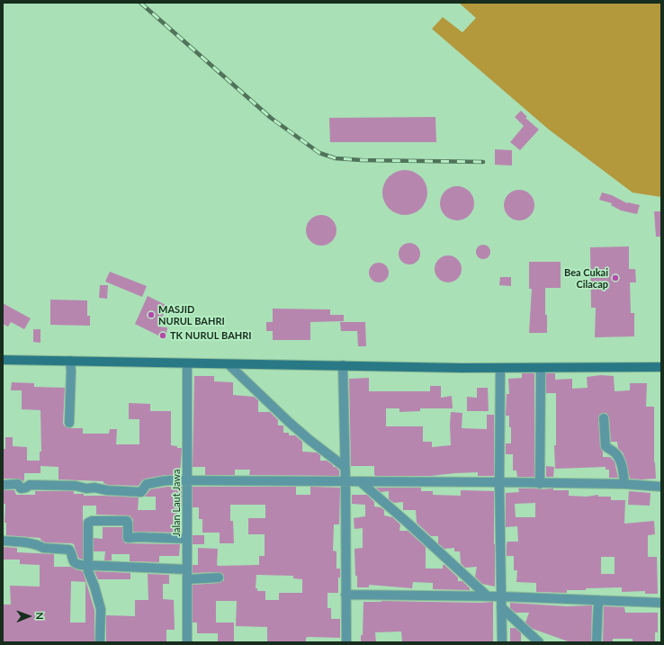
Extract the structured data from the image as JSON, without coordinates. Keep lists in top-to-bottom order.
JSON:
{
  "streets": {
    "street": ["Jalan Laut Jawa"]
  },
  "places": ["Bea Cukai Cilacap", "MASJID NURUL BAHRI", "TK NURUL BAHRI"],
  "north": "right"
}
